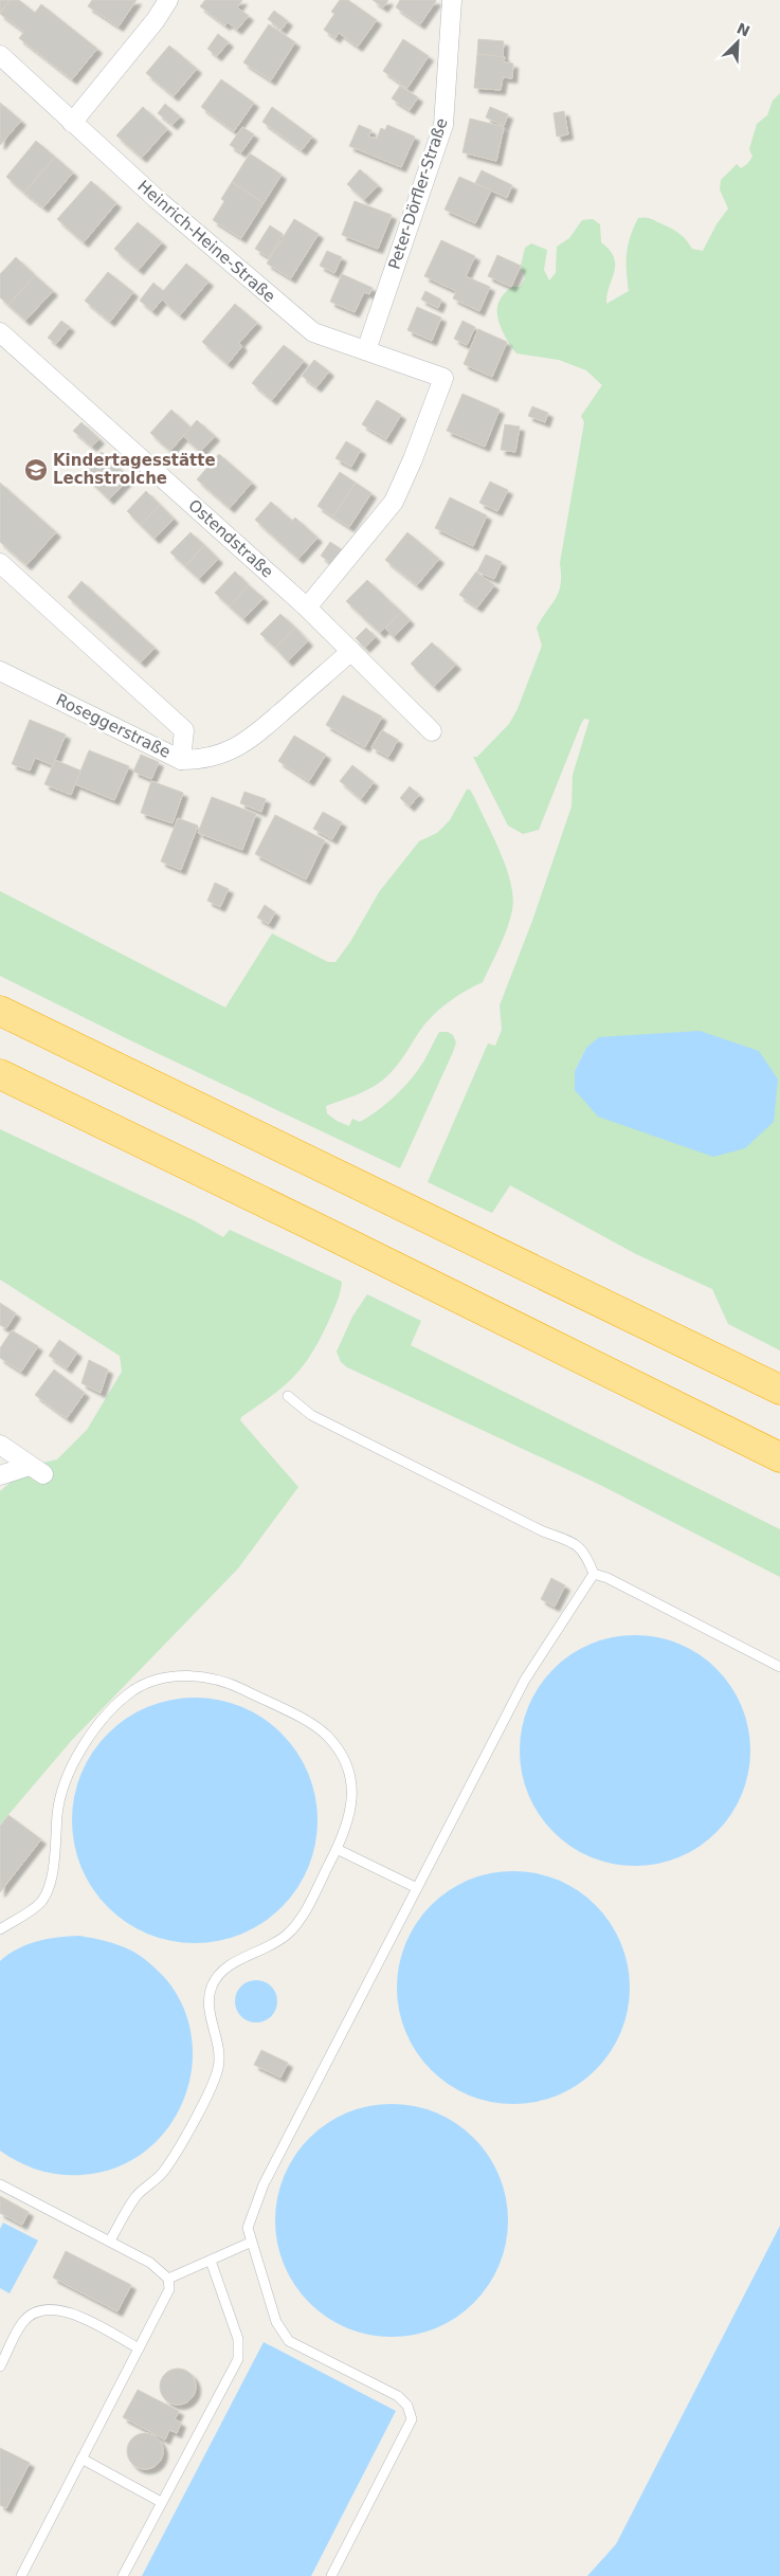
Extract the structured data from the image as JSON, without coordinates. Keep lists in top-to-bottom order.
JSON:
{
  "streets": {
    "street": [
      "Peter-Dörfler-Straße",
      "Heinrich-Heine-Straße",
      "Ostendstraße",
      "Roseggerstraße"
    ]
  },
  "crossings": [
    ["Peter-Dörfler-Straße", "Heinrich-Heine-Straße"],
    ["Heinrich-Heine-Straße", "Ostendstraße"],
    ["Ostendstraße", "Roseggerstraße"]
  ],
  "places": {
    "school or university": ["Kindertagesstätte Lechstrolche"]
  },
  "north": "top right"
}
